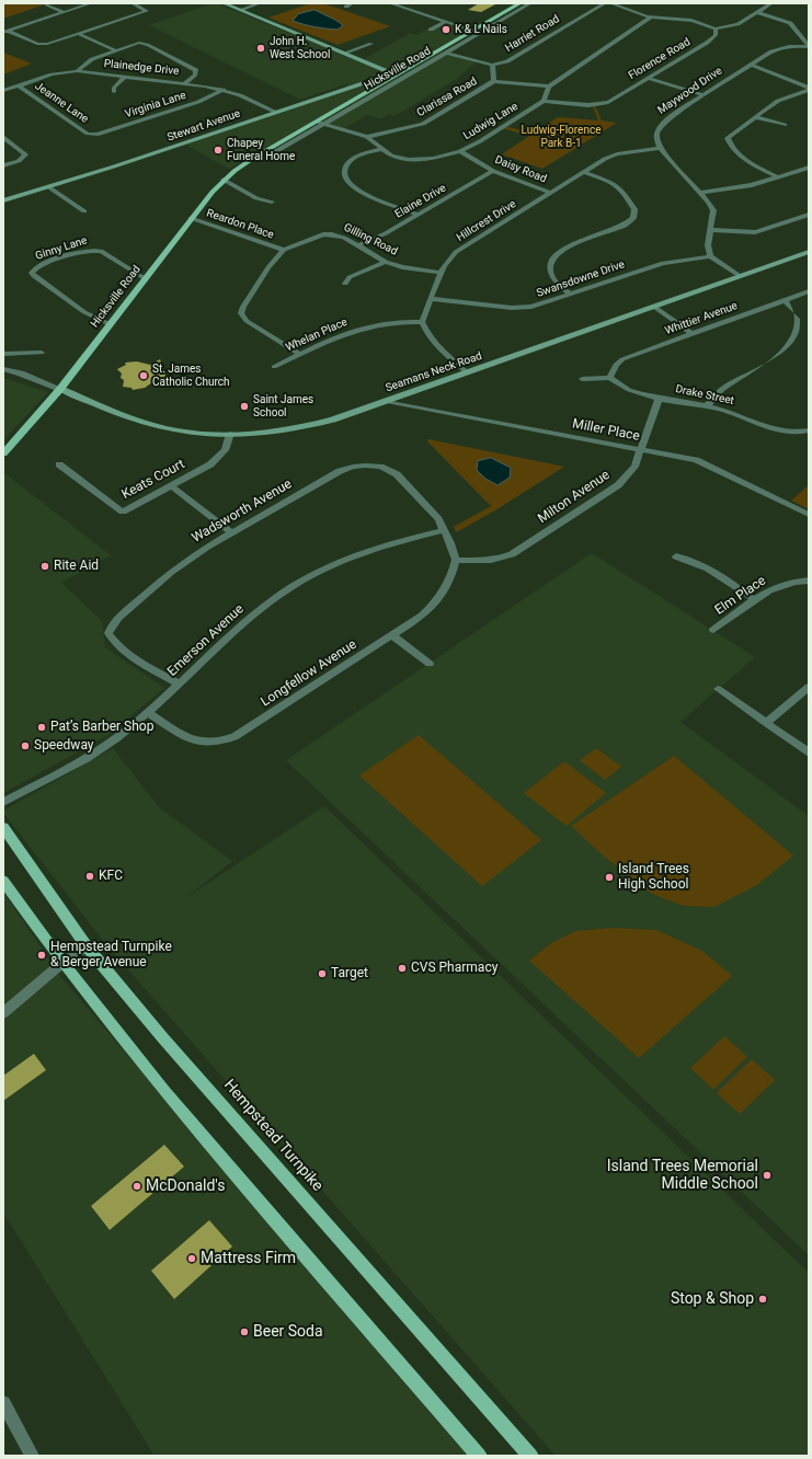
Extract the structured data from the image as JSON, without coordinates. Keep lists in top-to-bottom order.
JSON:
{
  "streets": {
    "main road": [
      "Hicksville Road",
      "Stewart Avenue",
      "Seamans Neck Road",
      "Hempstead Turnpike"
    ],
    "street": [
      "Harriet Road",
      "Florence Road",
      "Plainedge Drive",
      "Maywood Drive",
      "Clarissa Road",
      "Jeanne Lane",
      "Virginia Lane",
      "Ludwig Lane",
      "Daisy Road",
      "Elaine Drive",
      "Hillcrest Drive",
      "Reardon Place",
      "Gilling Road",
      "Ginny Lane",
      "Swansdowne Drive",
      "Whittier Avenue",
      "Whelan Place",
      "Drake Street",
      "Miller Place",
      "Keats Court",
      "Milton Avenue",
      "Wadsworth Avenue",
      "Elm Place",
      "Emerson Avenue",
      "Longfellow Avenue"
    ]
  },
  "crossings": [
    ["Harriet Road", "Clarissa Road"],
    ["Florence Road", "Ludwig Lane"],
    ["Plainedge Drive", "Jeanne Lane"],
    ["Plainedge Drive", "Virginia Lane"],
    ["Plainedge Drive", "Stewart Avenue"],
    ["Hicksville Road", "Ludwig Lane"],
    ["Hicksville Road", "Stewart Avenue"],
    ["Hicksville Road", "Reardon Place"],
    ["Hicksville Road", "Ginny Lane"],
    ["Hicksville Road", "Seamans Neck Road"],
    ["Maywood Drive", "Hillcrest Drive"],
    ["Clarissa Road", "Ludwig Lane"],
    ["Jeanne Lane", "Virginia Lane"],
    ["Ludwig Lane", "Daisy Road"],
    ["Daisy Road", "Elaine Drive"],
    ["Daisy Road", "Hillcrest Drive"],
    ["Elaine Drive", "Gilling Road"],
    ["Hillcrest Drive", "Gilling Road"],
    ["Hillcrest Drive", "Swansdowne Drive"],
    ["Hillcrest Drive", "Whelan Place"],
    ["Reardon Place", "Gilling Road"],
    ["Gilling Road", "Whelan Place"],
    ["Whittier Avenue", "Drake Street"],
    ["Seamans Neck Road", "Miller Place"],
    ["Seamans Neck Road", "Keats Court"],
    ["Drake Street", "Milton Avenue"],
    ["Miller Place", "Milton Avenue"],
    ["Milton Avenue", "Wadsworth Avenue"],
    ["Milton Avenue", "Longfellow Avenue"],
    ["Wadsworth Avenue", "Emerson Avenue"],
    ["Wadsworth Avenue", "Longfellow Avenue"],
    ["Emerson Avenue", "Longfellow Avenue"]
  ],
  "parks": ["Ludwig-Florence Park B-1"],
  "places": [
    "K & L Nails",
    "John H. West School",
    "Chapey Funeral Home",
    "St. James Catholic Church",
    "Saint James School",
    "Rite Aid",
    "Pat’s Barber Shop",
    "Speedway",
    "KFC",
    "Island Trees High School",
    "Hempstead Turnpike & Berger Avenue",
    "CVS Pharmacy",
    "Target",
    "Island Trees Memorial Middle School",
    "McDonald's",
    "Mattress Firm",
    "Stop & Shop",
    "Beer Soda"
  ]
}
